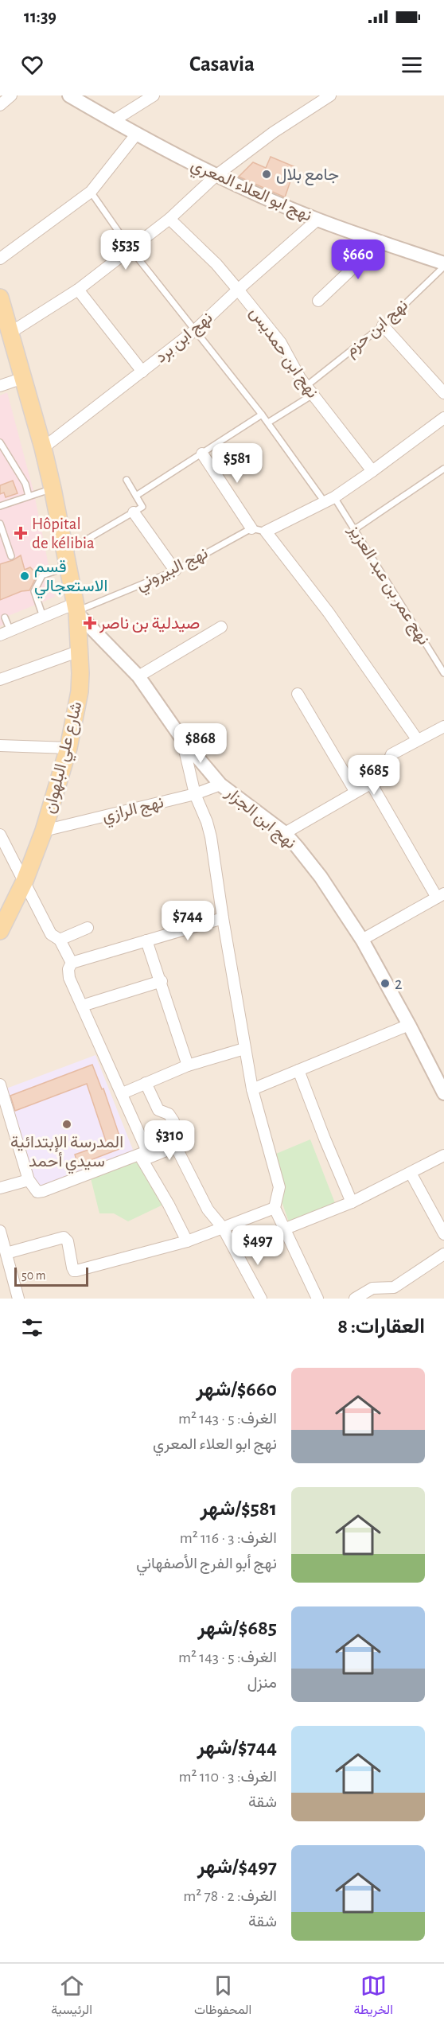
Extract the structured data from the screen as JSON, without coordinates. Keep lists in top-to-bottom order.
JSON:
{
  "streets": {
    "main road": ["شارع علي البلهوان"],
    "street": [
      "نهج ابو العلاء المعري",
      "نهج ابن برد",
      "نهج ابن حمديس",
      "نهج الرازي",
      "نهج ابن الجزار"
    ],
    "lane": ["نهج ابن حزم", "نهج البيروني", "نهج عمر بن عبد العزيز"]
  },
  "crossings": [
    ["نهج ابو العلاء المعري", "نهج ابن حزم"],
    ["نهج ابو العلاء المعري", "نهج ابن برد"],
    ["نهج ابن حزم", "نهج ابن حمديس"],
    ["نهج ابن حزم", "نهج عمر بن عبد العزيز"],
    ["نهج ابن برد", "نهج ابن حمديس"],
    ["نهج ابن برد", "نهج عمر بن عبد العزيز"],
    ["نهج ابن برد", "شارع علي البلهوان"],
    ["نهج البيروني", "شارع علي البلهوان"],
    ["نهج البيروني", "نهج ابن الجزار"],
    ["شارع علي البلهوان", "نهج الرازي"],
    ["شارع علي البلهوان", "نهج ابن الجزار"],
    ["نهج الرازي", "نهج ابن الجزار"]
  ],
  "places": {
    "other": [
      "جامع بلال",
      "قسم الاستعجالي",
      "2",
      "المدرسة الإبتدائية سيدي أحمد"
    ],
    "health": ["Hôpital de kélibia", "صيدلية بن ناصر"]
  },
  "scale_bar": "50 m",
  "page": {
    "status": "11:39",
    "header": "Casavia",
    "price": [
      "$535",
      "$660",
      "$581",
      "$868",
      "$685",
      "$744",
      "$310",
      "$497"
    ],
    "scale": "50 m",
    "heading": "العقارات: 8",
    "list": [
      {
        "name": "$660/شهر",
        "note": "الغرف: 5 · 143 m² · نهج ابو العلاء المعري"
      },
      {
        "name": "$581/شهر",
        "note": "الغرف: 3 · 116 m² · نهج أبو الفرج الأصفهاني"
      },
      {
        "name": "$685/شهر",
        "note": "الغرف: 5 · 143 m² · منزل"
      },
      {
        "name": "$744/شهر",
        "note": "الغرف: 3 · 110 m² · شقة"
      },
      {
        "name": "$497/شهر",
        "note": "الغرف: 2 · 78 m² · شقة"
      }
    ],
    "tabs": ["الخريطة", "المحفوظات", "الرئيسية"]
  }
}
